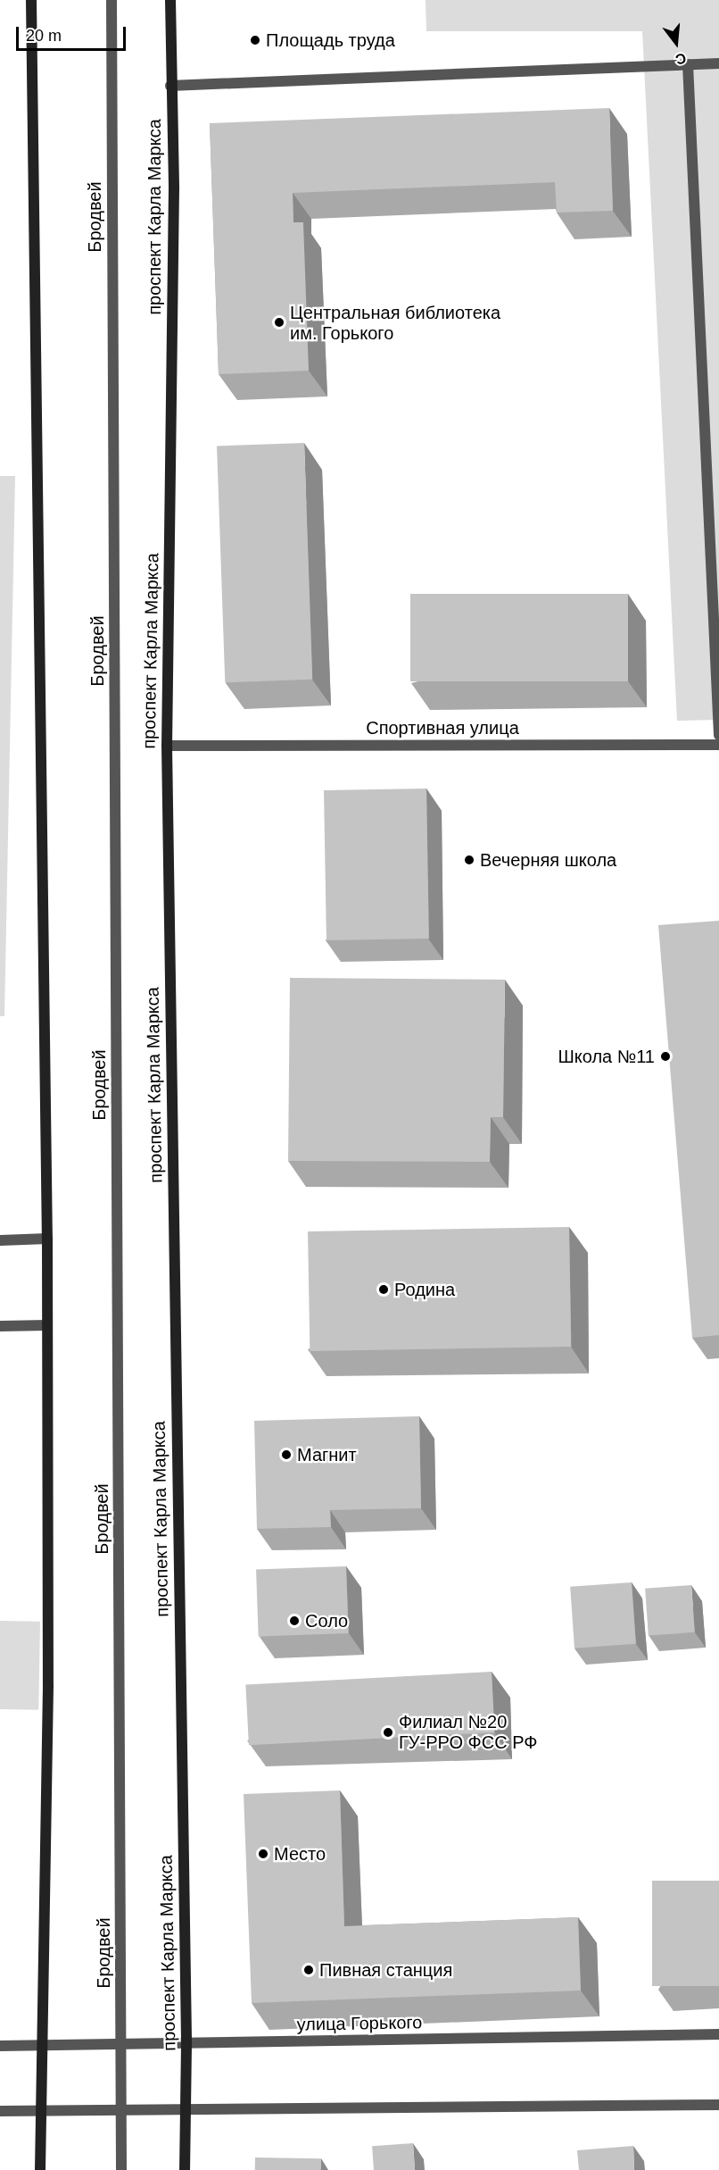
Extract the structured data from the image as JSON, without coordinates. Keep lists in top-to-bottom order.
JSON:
{
  "streets": {
    "street": [
      "Бродвей",
      "проспект Карла Маркса",
      "Спортивная улица",
      "улица Горького"
    ]
  },
  "crossings": [
    ["Бродвей", "улица Горького"],
    ["проспект Карла Маркса", "Спортивная улица"],
    ["проспект Карла Маркса", "улица Горького"]
  ],
  "places": [
    "Площадь труда",
    "Центральная библиотека им. Горького",
    "Вечерняя школа",
    "Школа №11",
    "Родина",
    "Магнит",
    "Соло",
    "Филиал №20 ГУ-РРО ФСС РФ",
    "Место",
    "Пивная станция"
  ],
  "scale_bar": "20 m",
  "north": "bottom"
}
